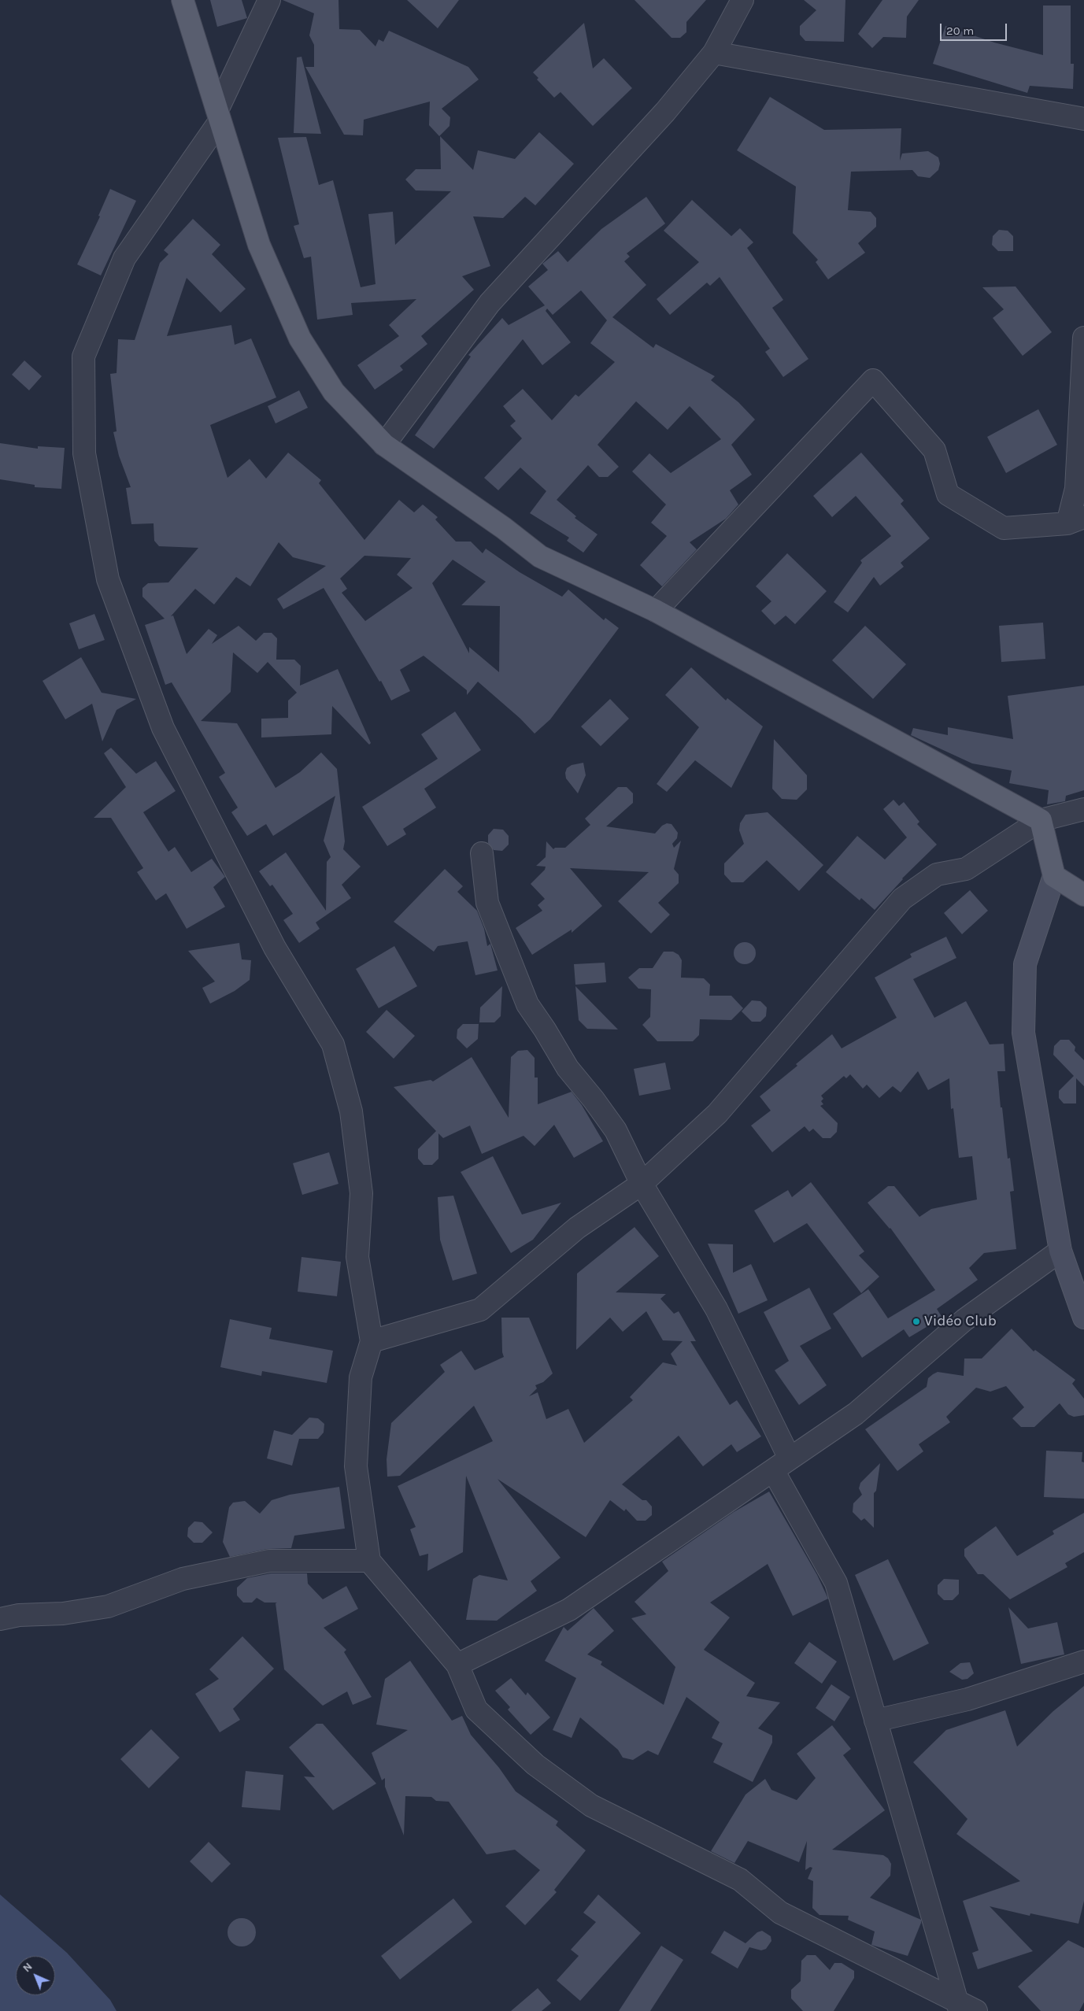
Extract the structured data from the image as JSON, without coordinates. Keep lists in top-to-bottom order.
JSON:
{
  "places": ["Vidéo Club"],
  "scale_bar": "20 m",
  "north": "top left"
}
